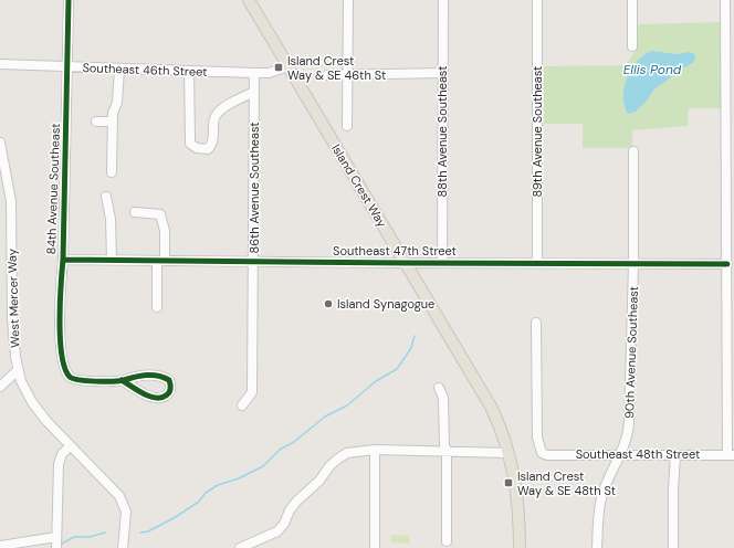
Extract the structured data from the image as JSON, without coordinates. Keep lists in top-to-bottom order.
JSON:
{
  "streets": {
    "main road": ["Island Crest Way"],
    "street": [
      "Southeast 46th Street",
      "88th Avenue Southeast",
      "89th Avenue Southeast",
      "86th Avenue Southeast",
      "84th Avenue Southeast",
      "Southeast 47th Street",
      "West Mercer Way",
      "90th Avenue Southeast",
      "Southeast 48th Street"
    ]
  },
  "crossings": [
    ["Southeast 46th Street", "Island Crest Way"],
    ["Southeast 46th Street", "86th Avenue Southeast"],
    ["Southeast 46th Street", "84th Avenue Southeast"],
    ["88th Avenue Southeast", "Southeast 47th Street"],
    ["89th Avenue Southeast", "Southeast 47th Street"],
    ["Island Crest Way", "Southeast 47th Street"],
    ["86th Avenue Southeast", "Southeast 47th Street"],
    ["84th Avenue Southeast", "Southeast 47th Street"],
    ["Southeast 47th Street", "90th Avenue Southeast"],
    ["90th Avenue Southeast", "Southeast 48th Street"]
  ],
  "water": ["Ellis Pond"],
  "places": {
    "transit": ["Island Crest Way & SE 46th St", "Island Crest Way & SE 48th St"],
    "other": ["Island Synagogue"]
  }
}
